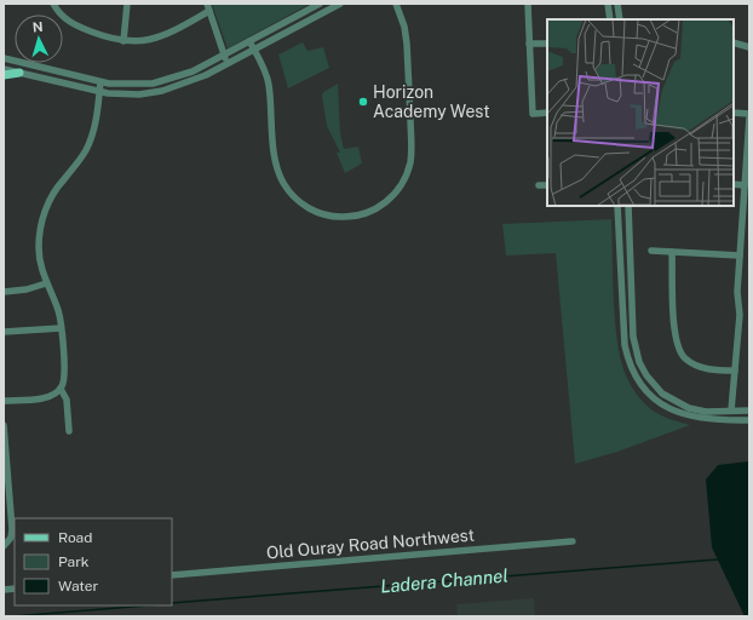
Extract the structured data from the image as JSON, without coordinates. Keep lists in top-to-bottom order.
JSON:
{
  "streets": {
    "street": ["Old Ouray Road Northwest"]
  },
  "water": ["Ladera Channel"],
  "places": ["Horizon Academy West"],
  "legend": ["Road", "Park", "Water"],
  "north": "top"
}
